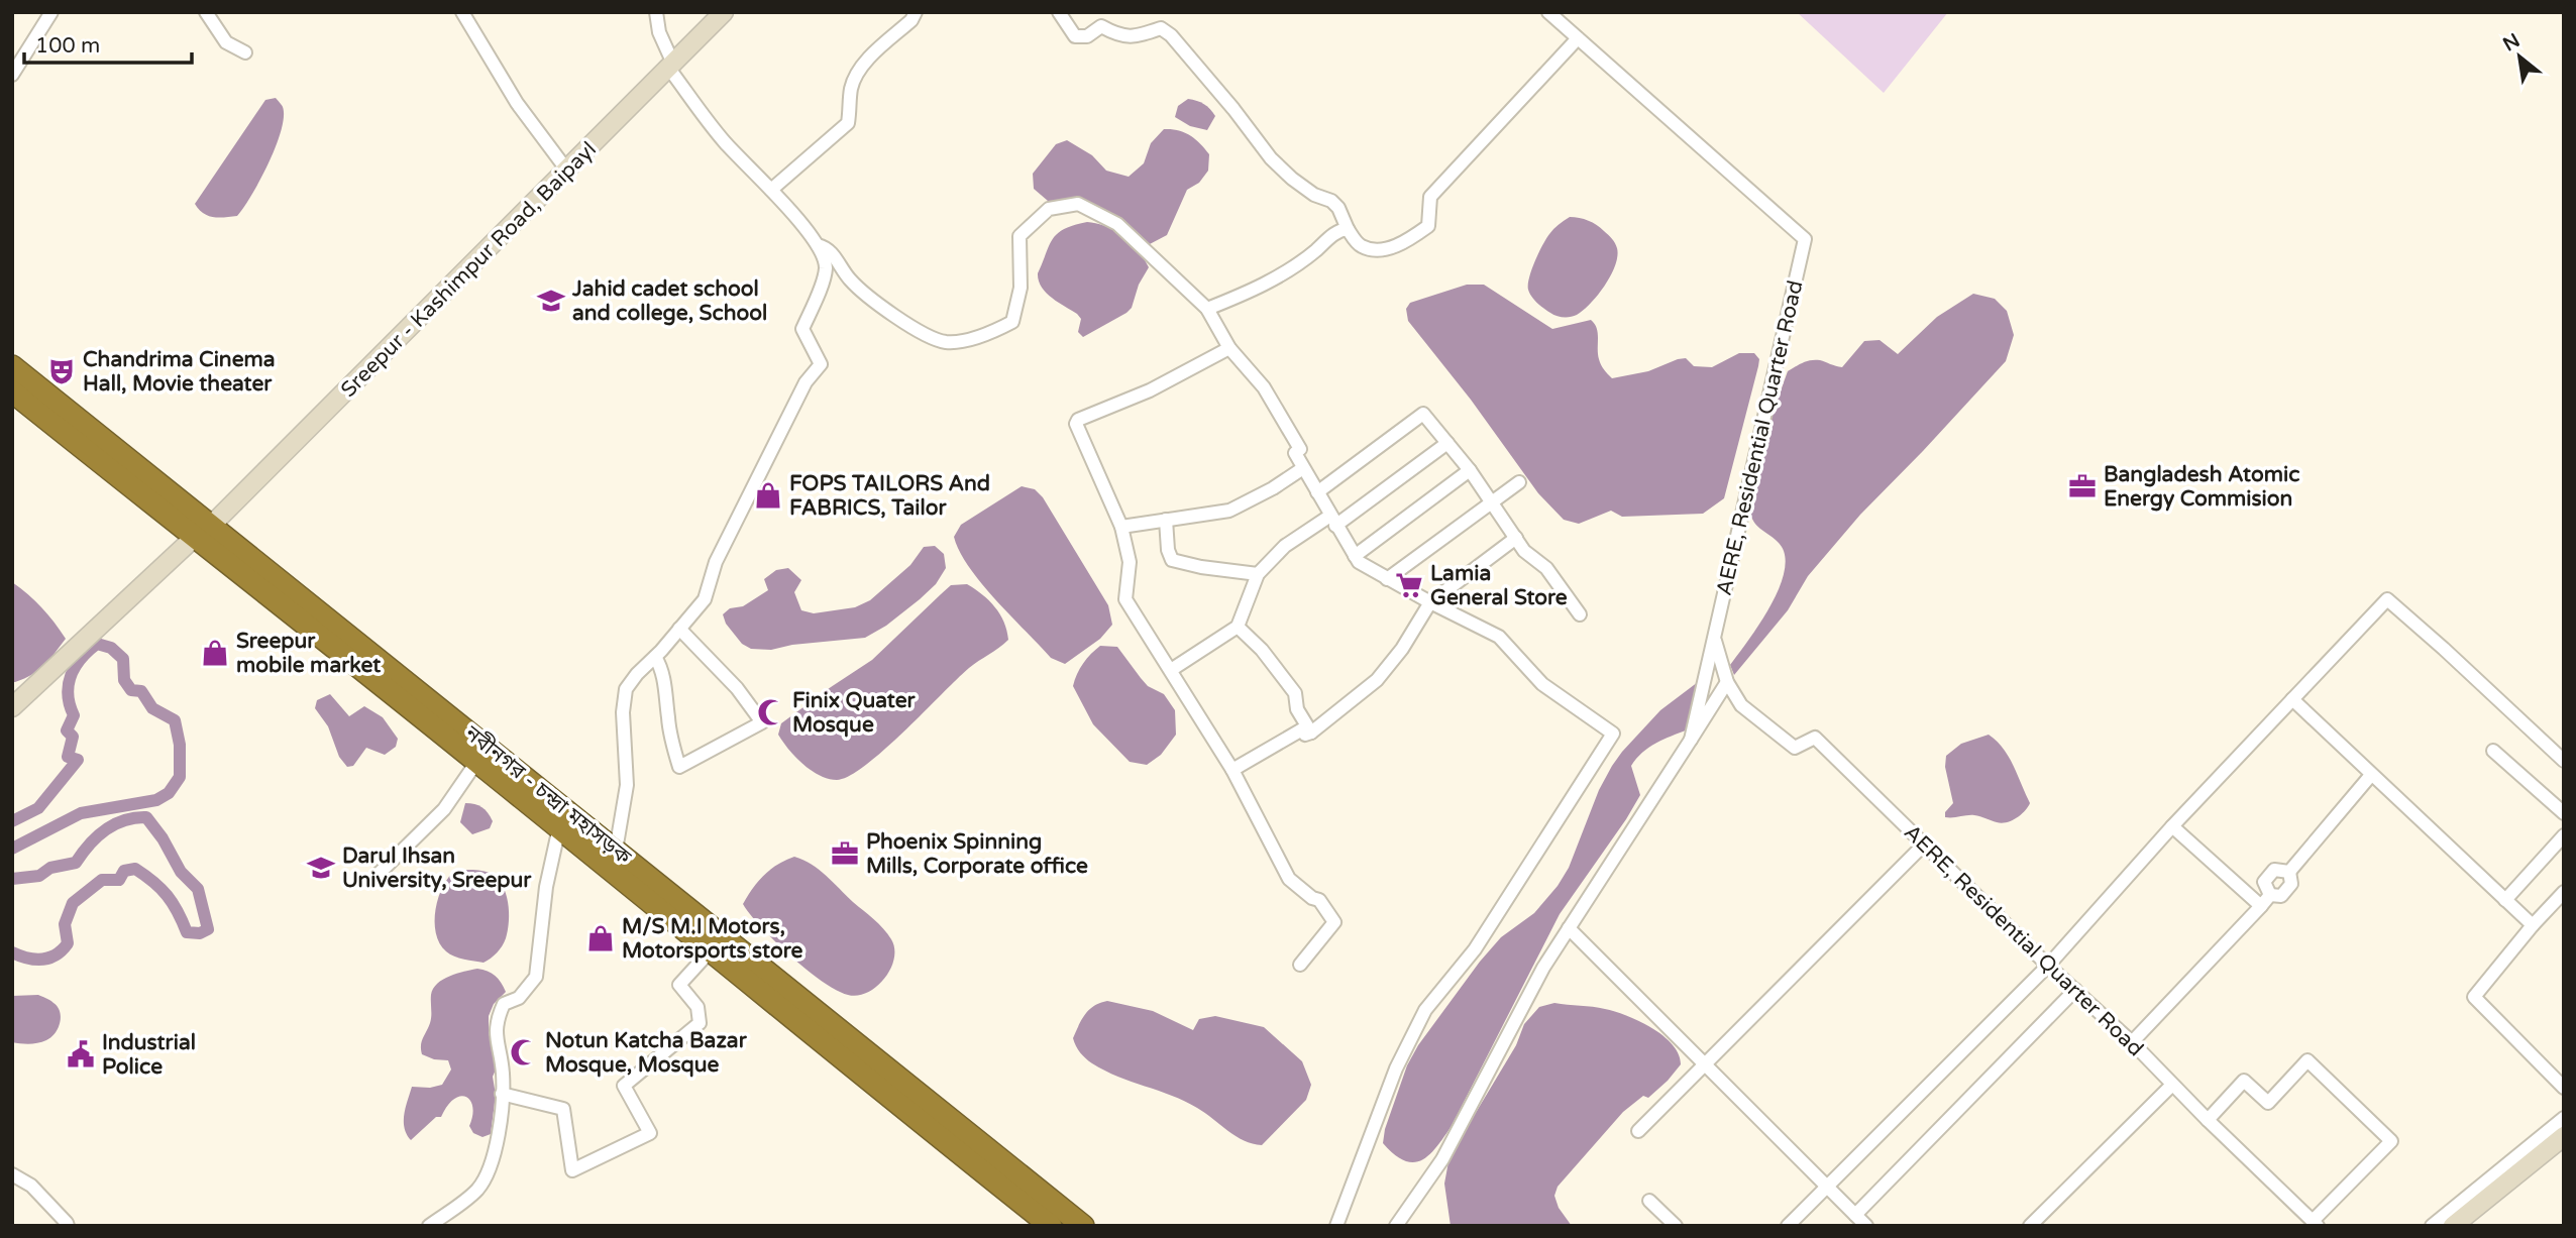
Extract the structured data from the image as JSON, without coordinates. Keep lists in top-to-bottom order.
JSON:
{
  "streets": {
    "highway": ["নবীনগর - চন্দ্রা মহাসড়ক"],
    "street": ["Sreepur - Kashimpur Road, Baipayl", "AERE, Residential Quarter Road"]
  },
  "crossings": [
    ["Sreepur - Kashimpur Road, Baipayl", "নবীনগর - চন্দ্রা মহাসড়ক"]
  ],
  "places": {
    "school or university": ["Jahid cadet school and college, School", "Darul Ihsan University, Sreepur"],
    "theatre": ["Chandrima Cinema Hall, Movie theater"],
    "office": ["Bangladesh Atomic Energy Commision", "Phoenix Spinning Mills, Corporate office"],
    "shop": ["FOPS TAILORS And FABRICS, Tailor", "Sreepur mobile market", "M/S M.I Motors, Motorsports store"],
    "supermarket": ["Lamia General Store"],
    "mosque": ["Finix Quater Mosque", "Notun Katcha Bazar Mosque, Mosque"],
    "public building": ["Industrial Police"]
  },
  "scale_bar": "100 m",
  "north": "top left"
}
